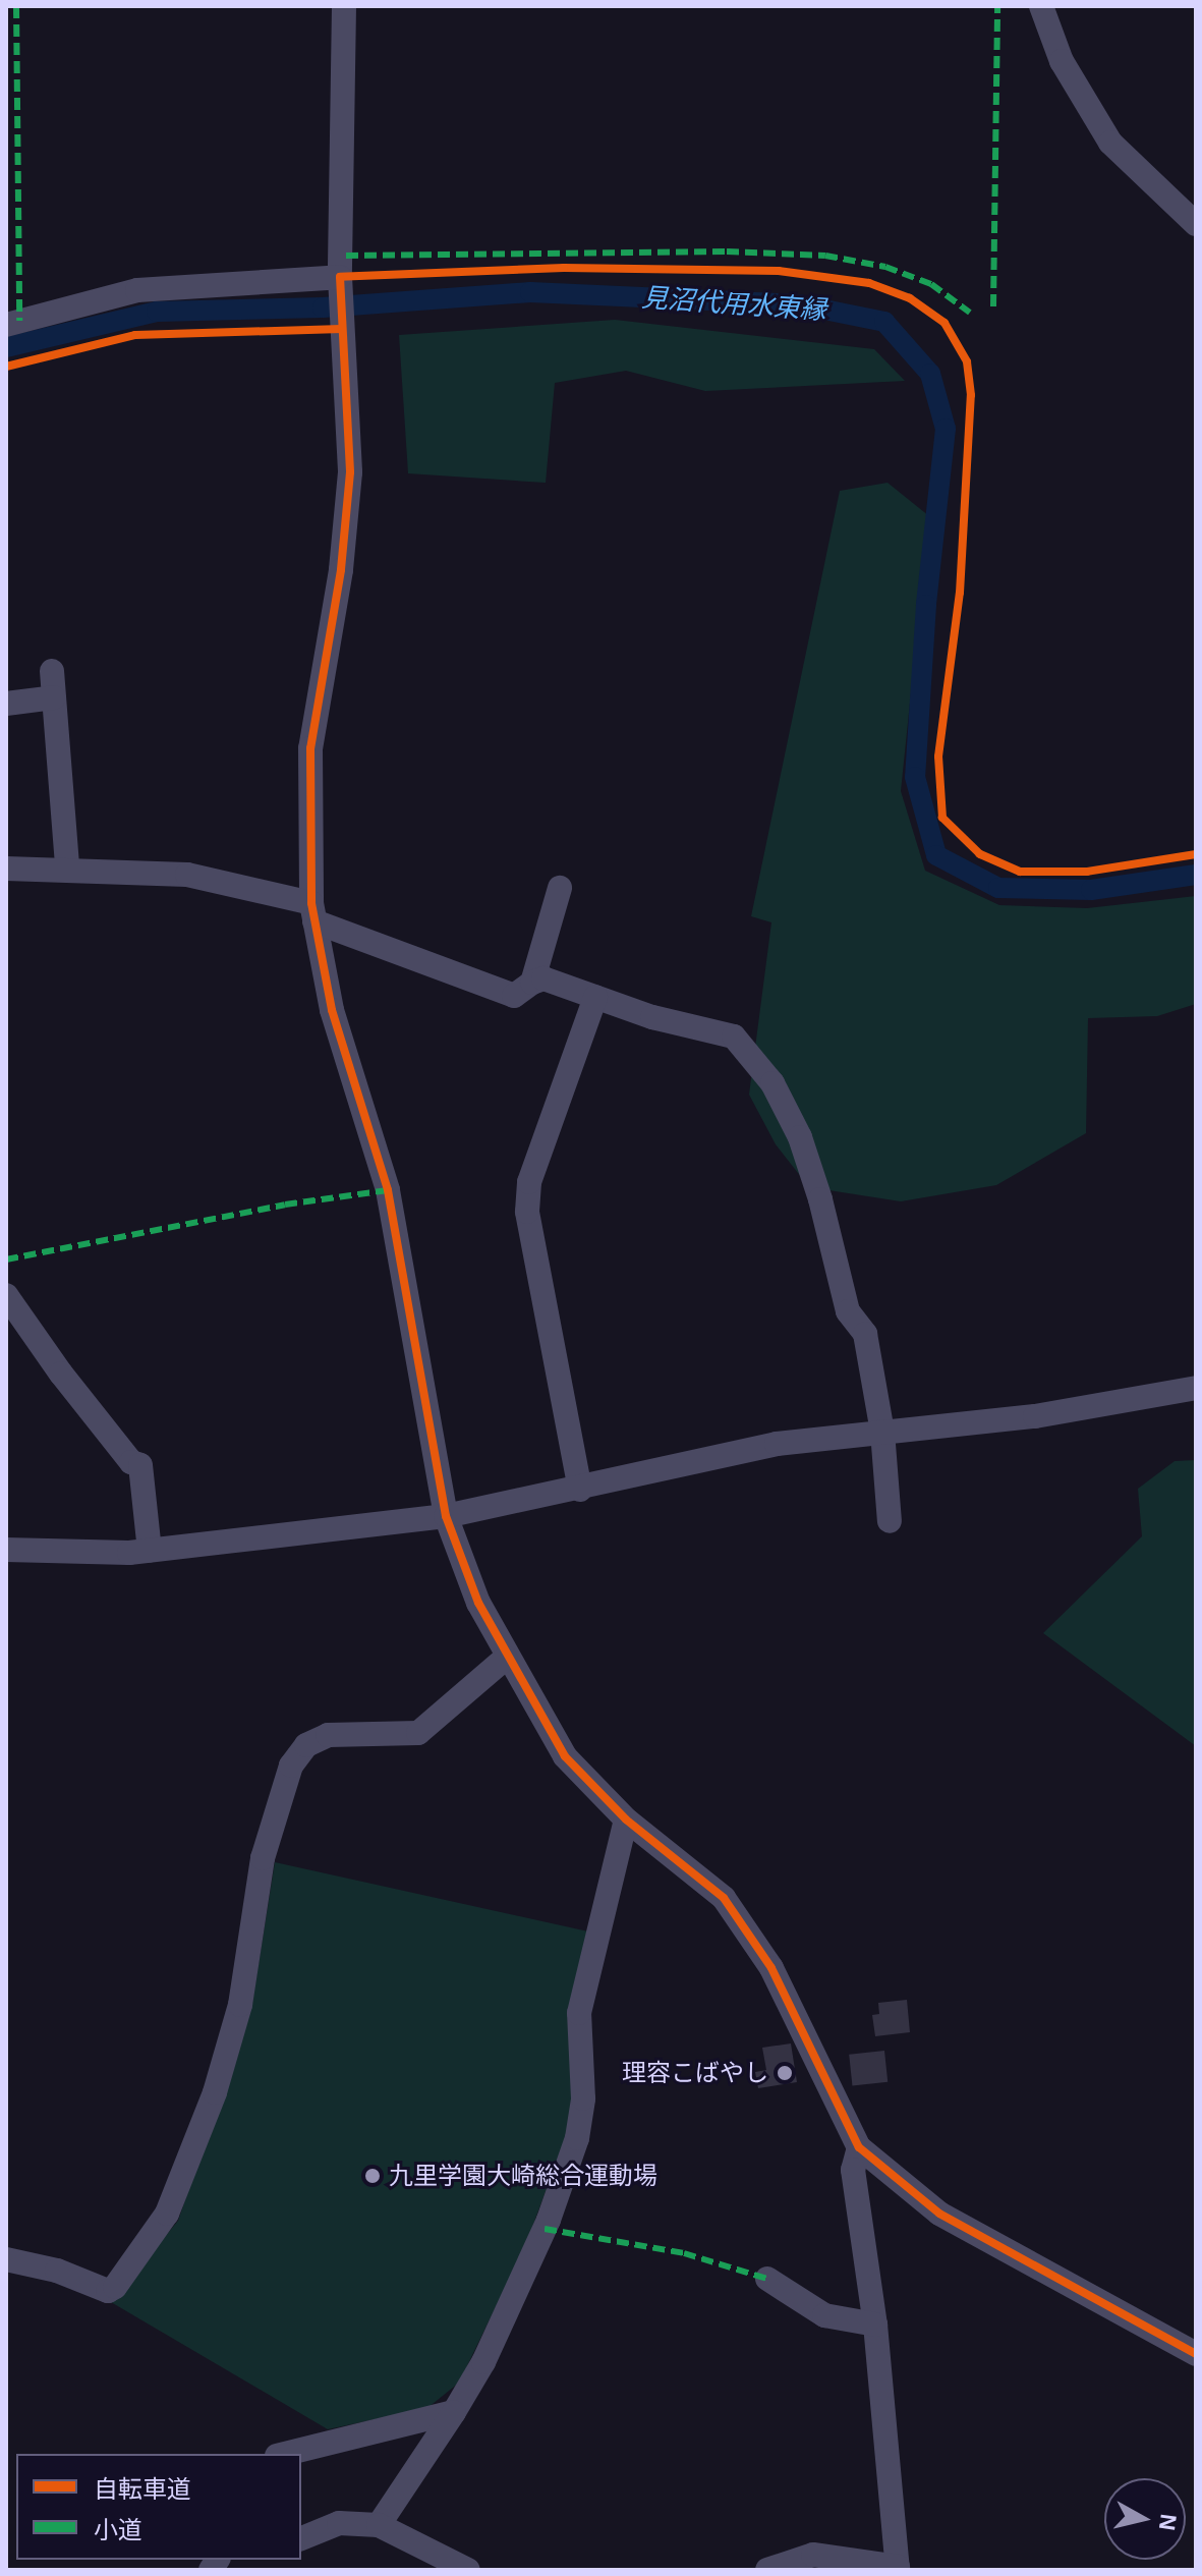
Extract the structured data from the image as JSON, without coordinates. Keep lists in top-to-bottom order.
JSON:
{
  "water": ["見沼代用水東縁"],
  "places": ["理容こばやし", "九里学園大崎総合運動場"],
  "legend": ["自転車道", "小道"],
  "north": "right"
}
